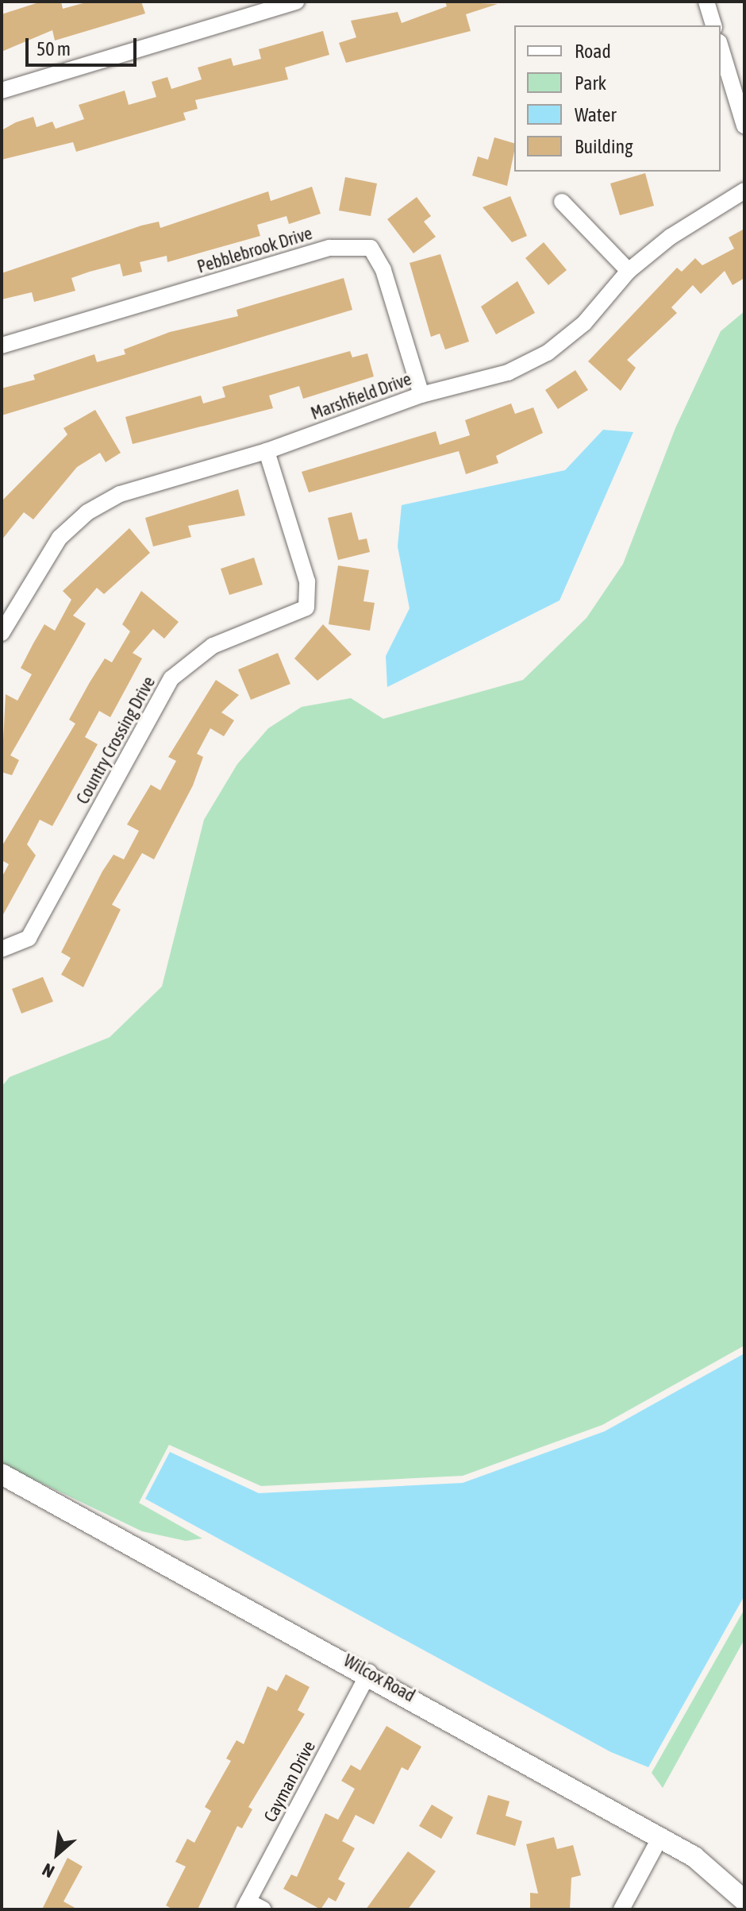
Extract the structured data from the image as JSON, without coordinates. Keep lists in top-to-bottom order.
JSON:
{
  "streets": {
    "street": [
      "Pebblebrook Drive",
      "Marshfield Drive",
      "Country Crossing Drive",
      "Wilcox Road",
      "Cayman Drive"
    ]
  },
  "crossings": [
    ["Pebblebrook Drive", "Marshfield Drive"],
    ["Marshfield Drive", "Country Crossing Drive"],
    ["Wilcox Road", "Cayman Drive"]
  ],
  "legend": [
    "Road",
    "Park",
    "Water",
    "Building"
  ],
  "scale_bar": "50 m",
  "north": "bottom left"
}
